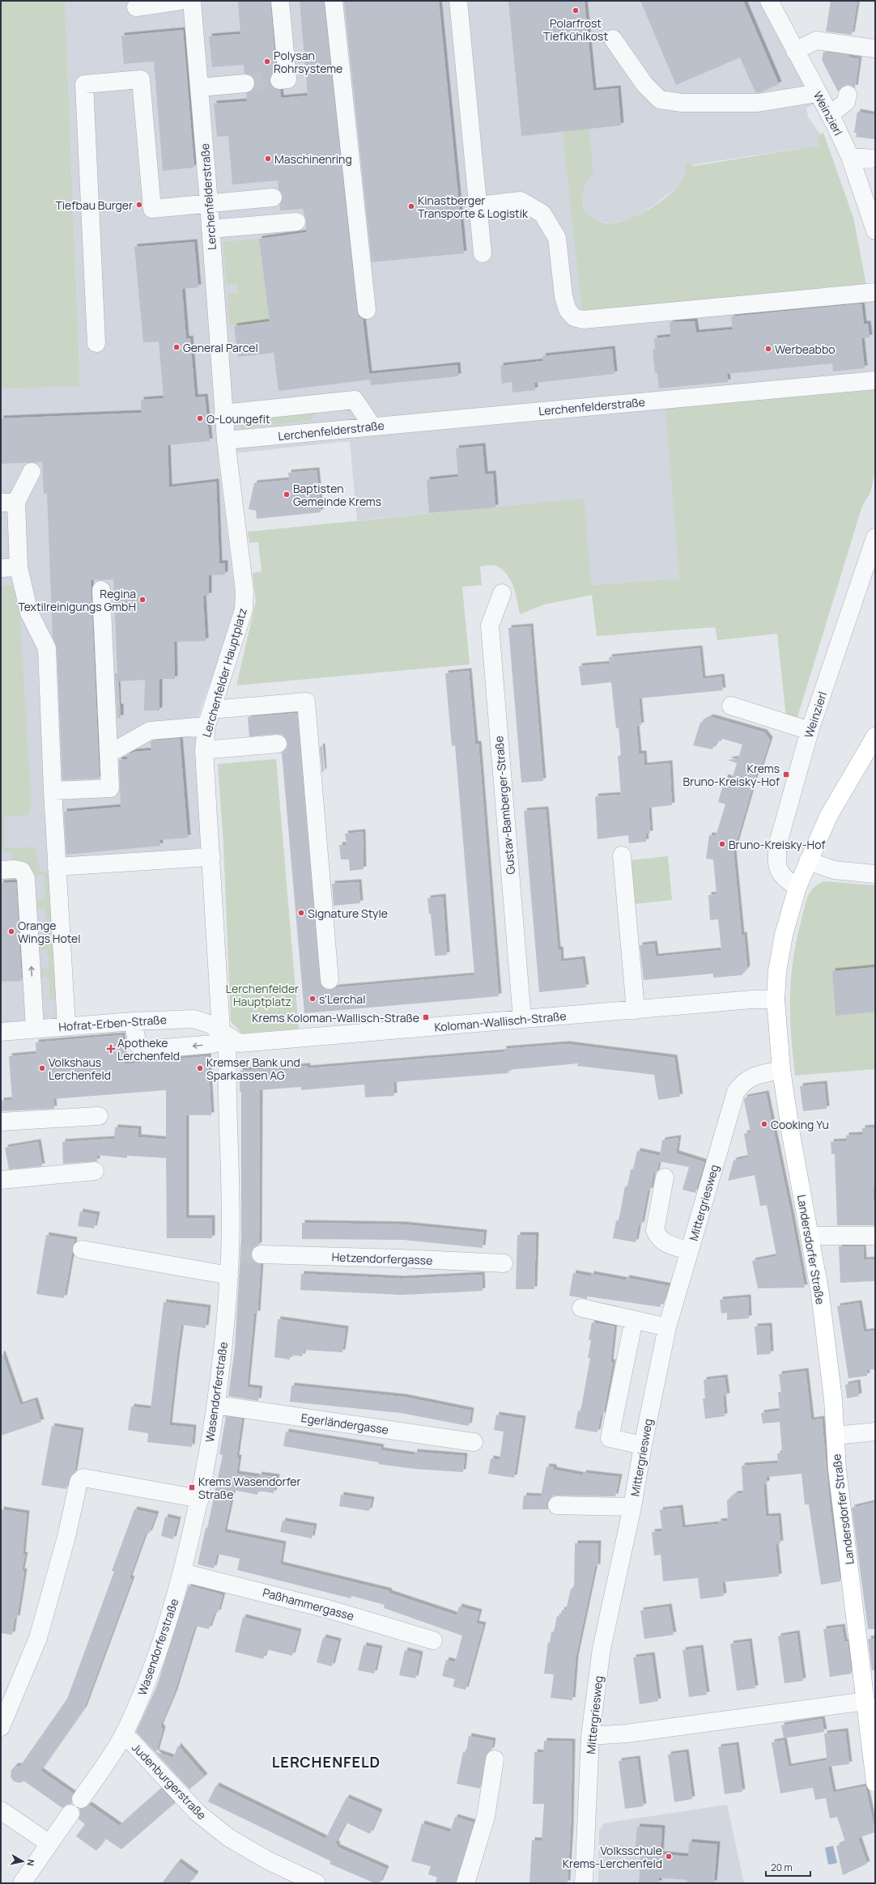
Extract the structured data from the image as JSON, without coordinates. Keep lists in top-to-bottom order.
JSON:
{
  "streets": {
    "main road": ["Landersdorfer Straße"],
    "street": [
      "Weinzierl",
      "Lerchenfelderstraße",
      "Lerchenfelder Hauptplatz",
      "Gustav-Bamberger-Straße",
      "Koloman-Wallisch-Straße",
      "Hofrat-Erben-Straße",
      "Mittergriesweg",
      "Hetzendorfergasse",
      "Wasendorferstraße",
      "Egerländergasse",
      "Paßhammergasse",
      "Judenburgerstraße"
    ]
  },
  "crossings": [
    ["Weinzierl", "Landersdorfer Straße"],
    ["Lerchenfelderstraße", "Lerchenfelder Hauptplatz"],
    ["Lerchenfelder Hauptplatz", "Koloman-Wallisch-Straße"],
    ["Lerchenfelder Hauptplatz", "Hofrat-Erben-Straße"],
    ["Lerchenfelder Hauptplatz", "Wasendorferstraße"],
    ["Gustav-Bamberger-Straße", "Koloman-Wallisch-Straße"],
    ["Koloman-Wallisch-Straße", "Hofrat-Erben-Straße"],
    ["Koloman-Wallisch-Straße", "Landersdorfer Straße"],
    ["Koloman-Wallisch-Straße", "Wasendorferstraße"],
    ["Hofrat-Erben-Straße", "Wasendorferstraße"],
    ["Mittergriesweg", "Landersdorfer Straße"],
    ["Wasendorferstraße", "Egerländergasse"],
    ["Wasendorferstraße", "Paßhammergasse"],
    ["Wasendorferstraße", "Judenburgerstraße"]
  ],
  "districts": ["LERCHENFELD"],
  "parks": ["Lerchenfelder Hauptplatz"],
  "places": {
    "other": [
      "Polarfrost Tiefkühlkost",
      "Polysan Rohrsysteme",
      "Maschinenring",
      "Tiefbau Burger",
      "Kinastberger Transporte & Logistik",
      "General Parcel",
      "Werbeabbo",
      "Q-Loungefit",
      "Baptisten Gemeinde Krems",
      "Regina Textilreinigungs GmbH",
      "Bruno-Kreisky-Hof",
      "Signature Style",
      "Orange Wings Hotel",
      "s'Lerchal",
      "Volkshaus Lerchenfeld",
      "Kremser Bank und Sparkassen AG",
      "Cooking Yu",
      "Volksschule Krems-Lerchenfeld"
    ],
    "transit": ["Krems Bruno-Kreisky-Hof", "Krems Koloman-Wallisch-Straße", "Krems Wasendorfer Straße"],
    "health": ["Apotheke Lerchenfeld"]
  },
  "scale_bar": "20 m",
  "north": "right"
}
